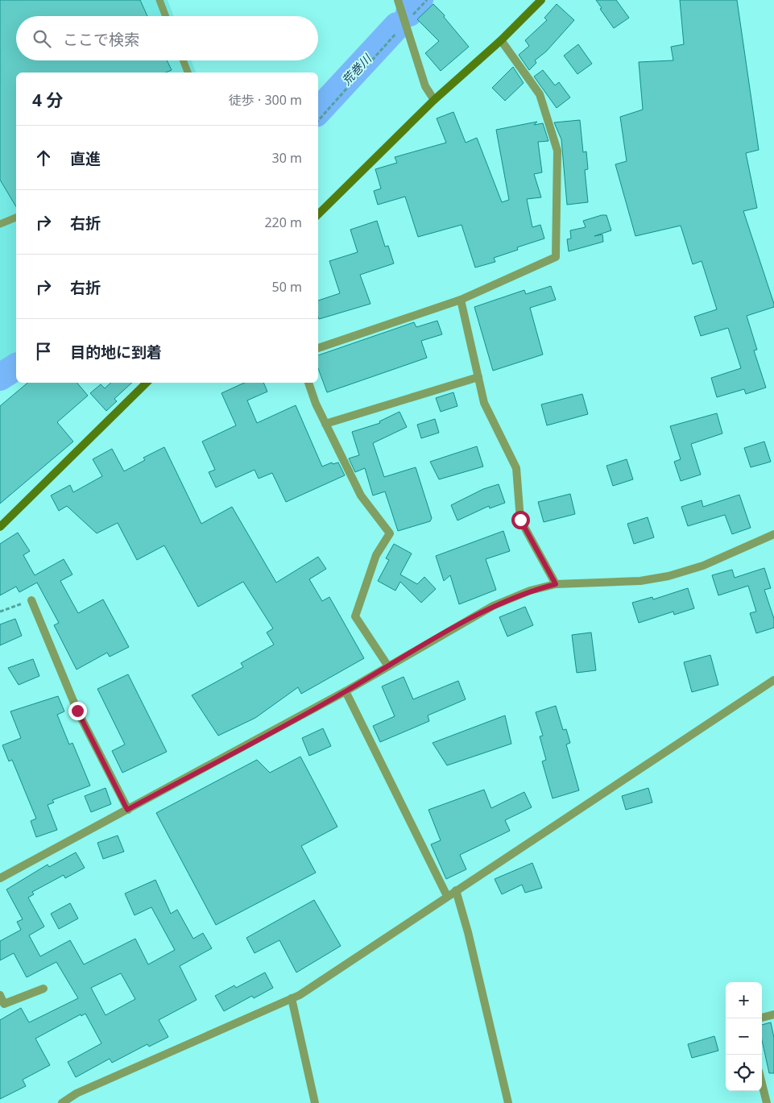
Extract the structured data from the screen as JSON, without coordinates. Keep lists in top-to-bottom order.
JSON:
{
  "water": ["荒巻川"],
  "page": {
    "search": "ここで検索",
    "heading": ["4 分", "徒歩 · 300 m"],
    "list": [
      ["直進", "30 m"],
      ["右折", "220 m"],
      ["右折", "50 m"],
      "目的地に到着"
    ],
    "map_buttons": ["+", "−"]
  }
}
